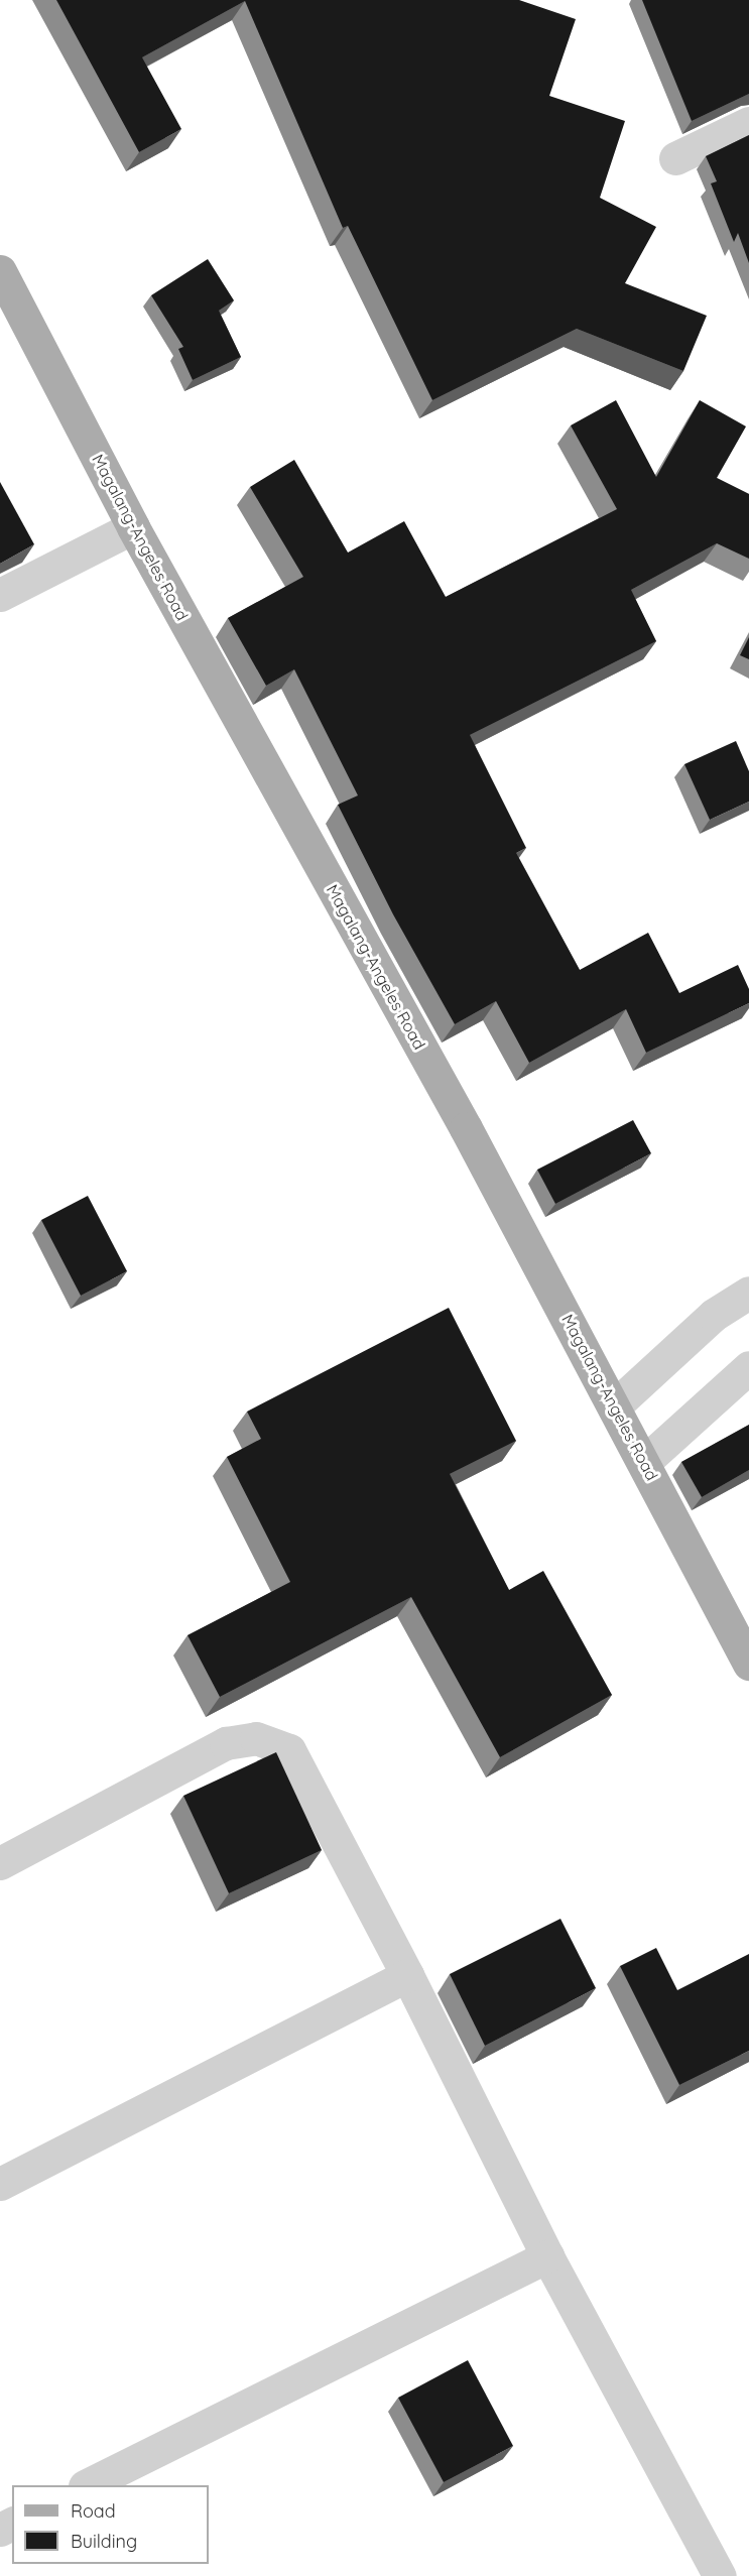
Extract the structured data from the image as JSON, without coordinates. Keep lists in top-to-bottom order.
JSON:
{
  "streets": {
    "main road": ["Magalang-Angeles Road"]
  },
  "legend": ["Road", "Building"]
}
